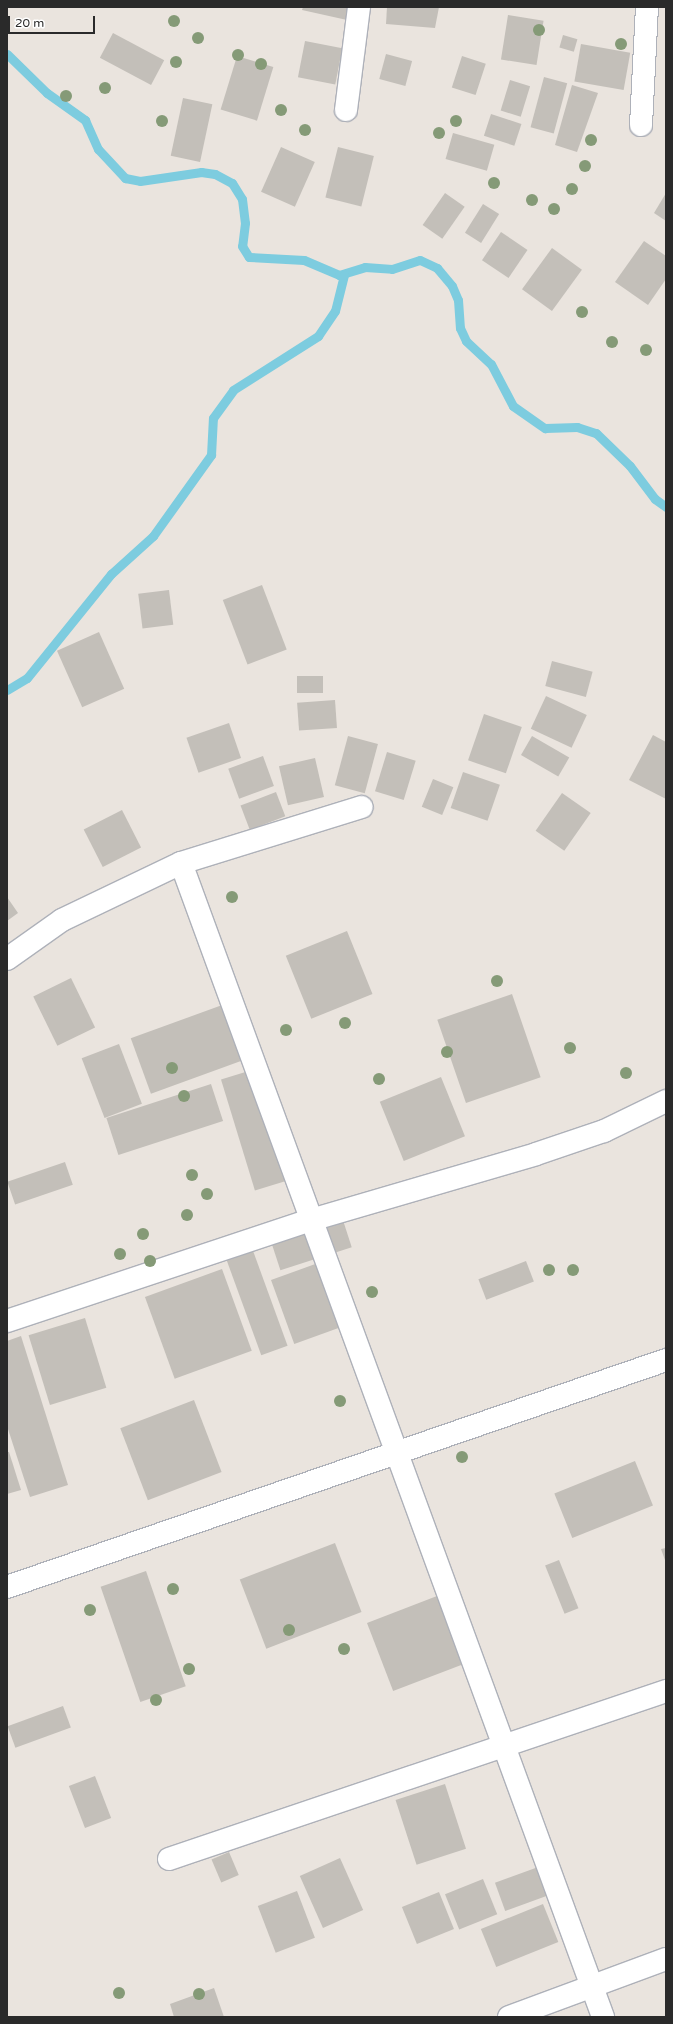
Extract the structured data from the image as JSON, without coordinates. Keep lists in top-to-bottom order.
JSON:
{
  "scale_bar": "20 m"
}
